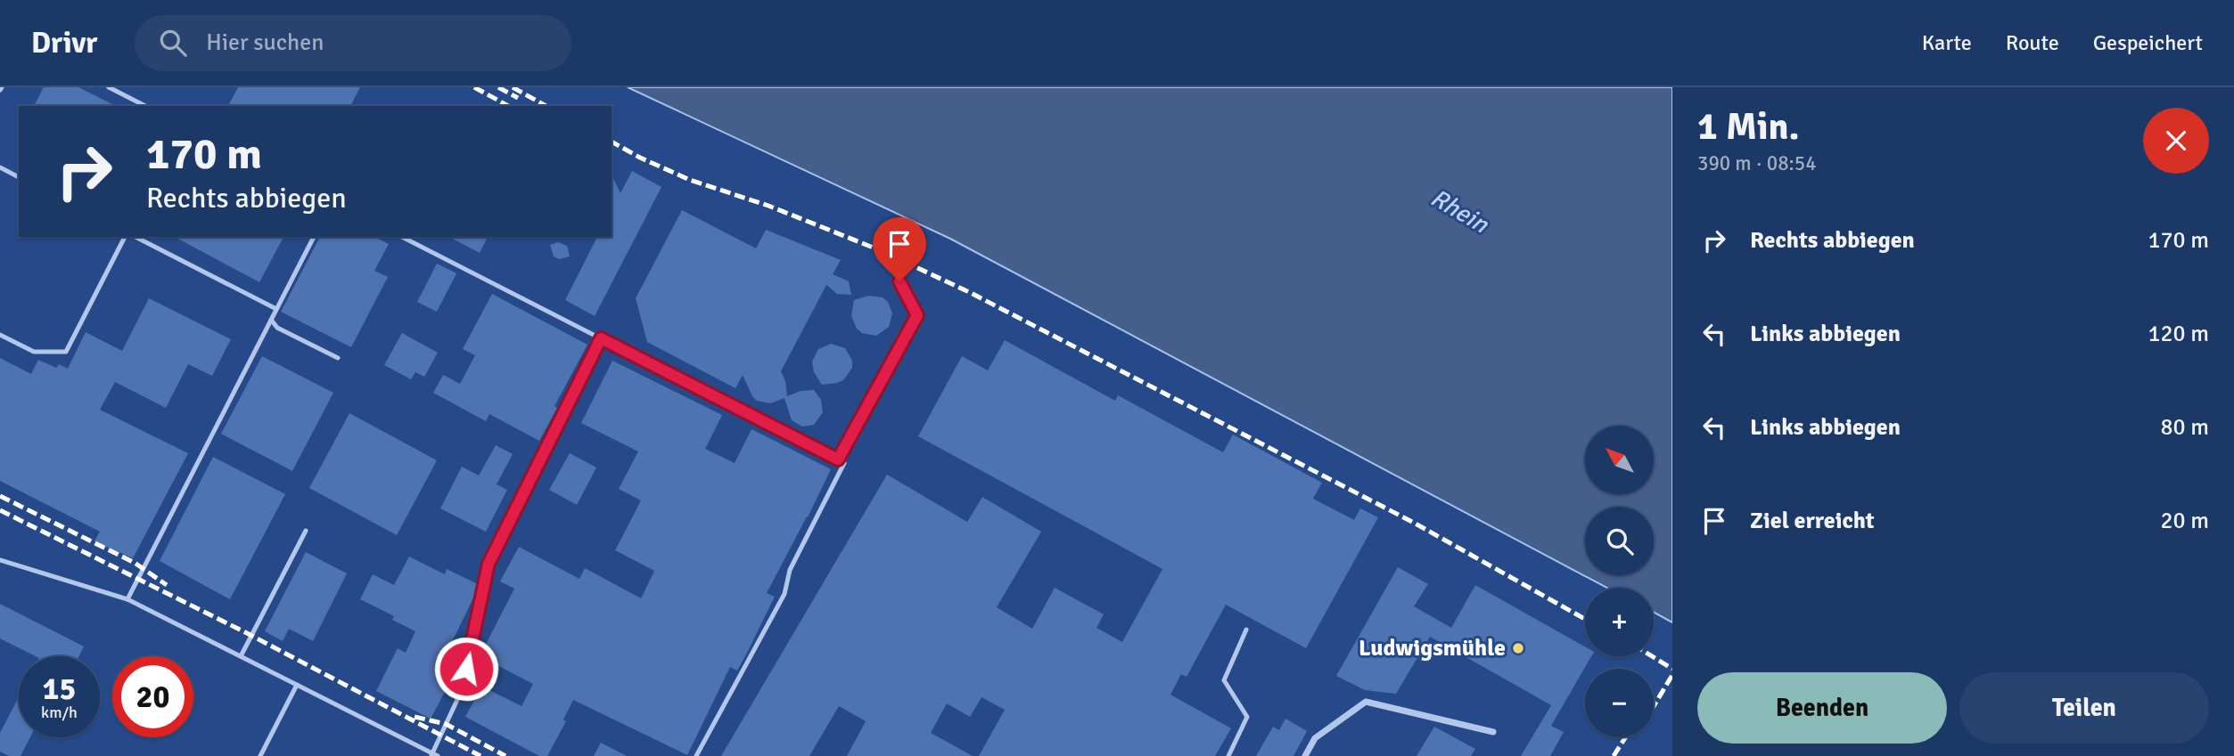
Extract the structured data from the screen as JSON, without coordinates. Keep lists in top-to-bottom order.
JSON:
{
  "water": ["Rhein"],
  "places": ["Ludwigsmühle"],
  "north": "top left",
  "page": {
    "header": "Drivr",
    "search": "Hier suchen",
    "nav": ["Karte", "Route", "Gespeichert"],
    "heading": ["1 Min.", "390 m · 08:54"],
    "turn": ["170 m", "Rechts abbiegen"],
    "list": [
      {
        "name": "Rechts abbiegen",
        "value": "170 m"
      },
      {
        "name": "Links abbiegen",
        "value": "120 m"
      },
      {
        "name": "Links abbiegen",
        "value": "80 m"
      },
      {
        "name": "Ziel erreicht",
        "value": "20 m"
      }
    ],
    "map_buttons": ["+", "−"],
    "speed": "15 km/h",
    "limit": "20",
    "buttons": ["Beenden", "Teilen"]
  }
}
